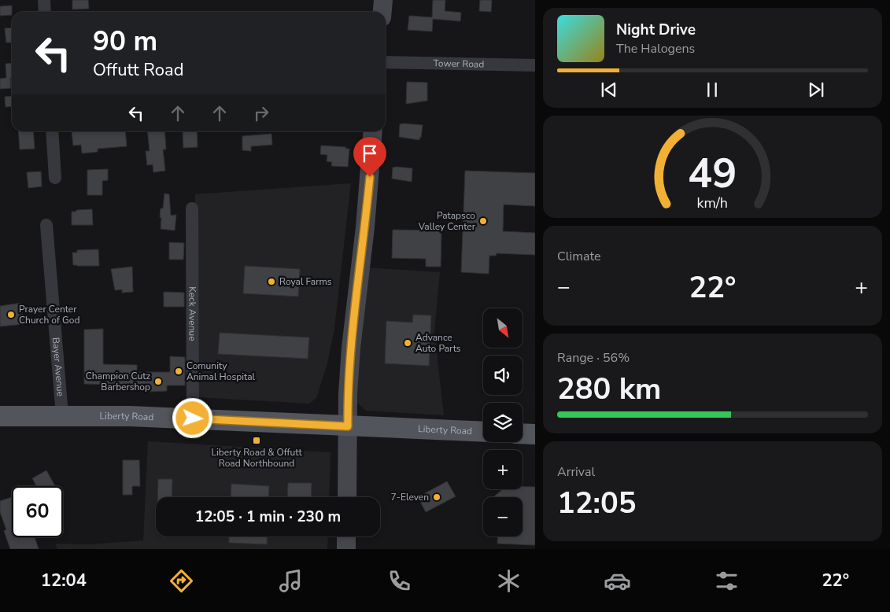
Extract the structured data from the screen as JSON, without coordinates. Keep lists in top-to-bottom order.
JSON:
{
  "streets": {
    "main road": ["Liberty Road"],
    "street": ["Tower Road", "Keck Avenue", "Bayer Avenue"]
  },
  "crossings": [
    ["Keck Avenue", "Liberty Road"],
    ["Bayer Avenue", "Liberty Road"]
  ],
  "places": {
    "other": [
      "Patapsco Valley Center",
      "Royal Farms",
      "Prayer Center Church of God",
      "Advance Auto Parts",
      "Comunity Animal Hospital",
      "Champion Cutz Barbershop",
      "7-Eleven"
    ],
    "transit": ["Liberty Road & Offutt Road Northbound"]
  },
  "north": "bottom right",
  "page": {
    "turn": ["90 m", "Offutt Road"],
    "song": ["Night Drive", "The Halogens"],
    "tile": [
      "Climate",
      ["Range · 56%", "280 km"],
      ["Arrival", "12:05"]
    ],
    "heat": ["−", "22°", "+"],
    "map_buttons": ["+", "−"],
    "limit": "60",
    "trip": "12:05 · 1 min · 230 m",
    "tabs": ["12:04", "22°"],
    "gauge": ["49", "km/h"]
  }
}
